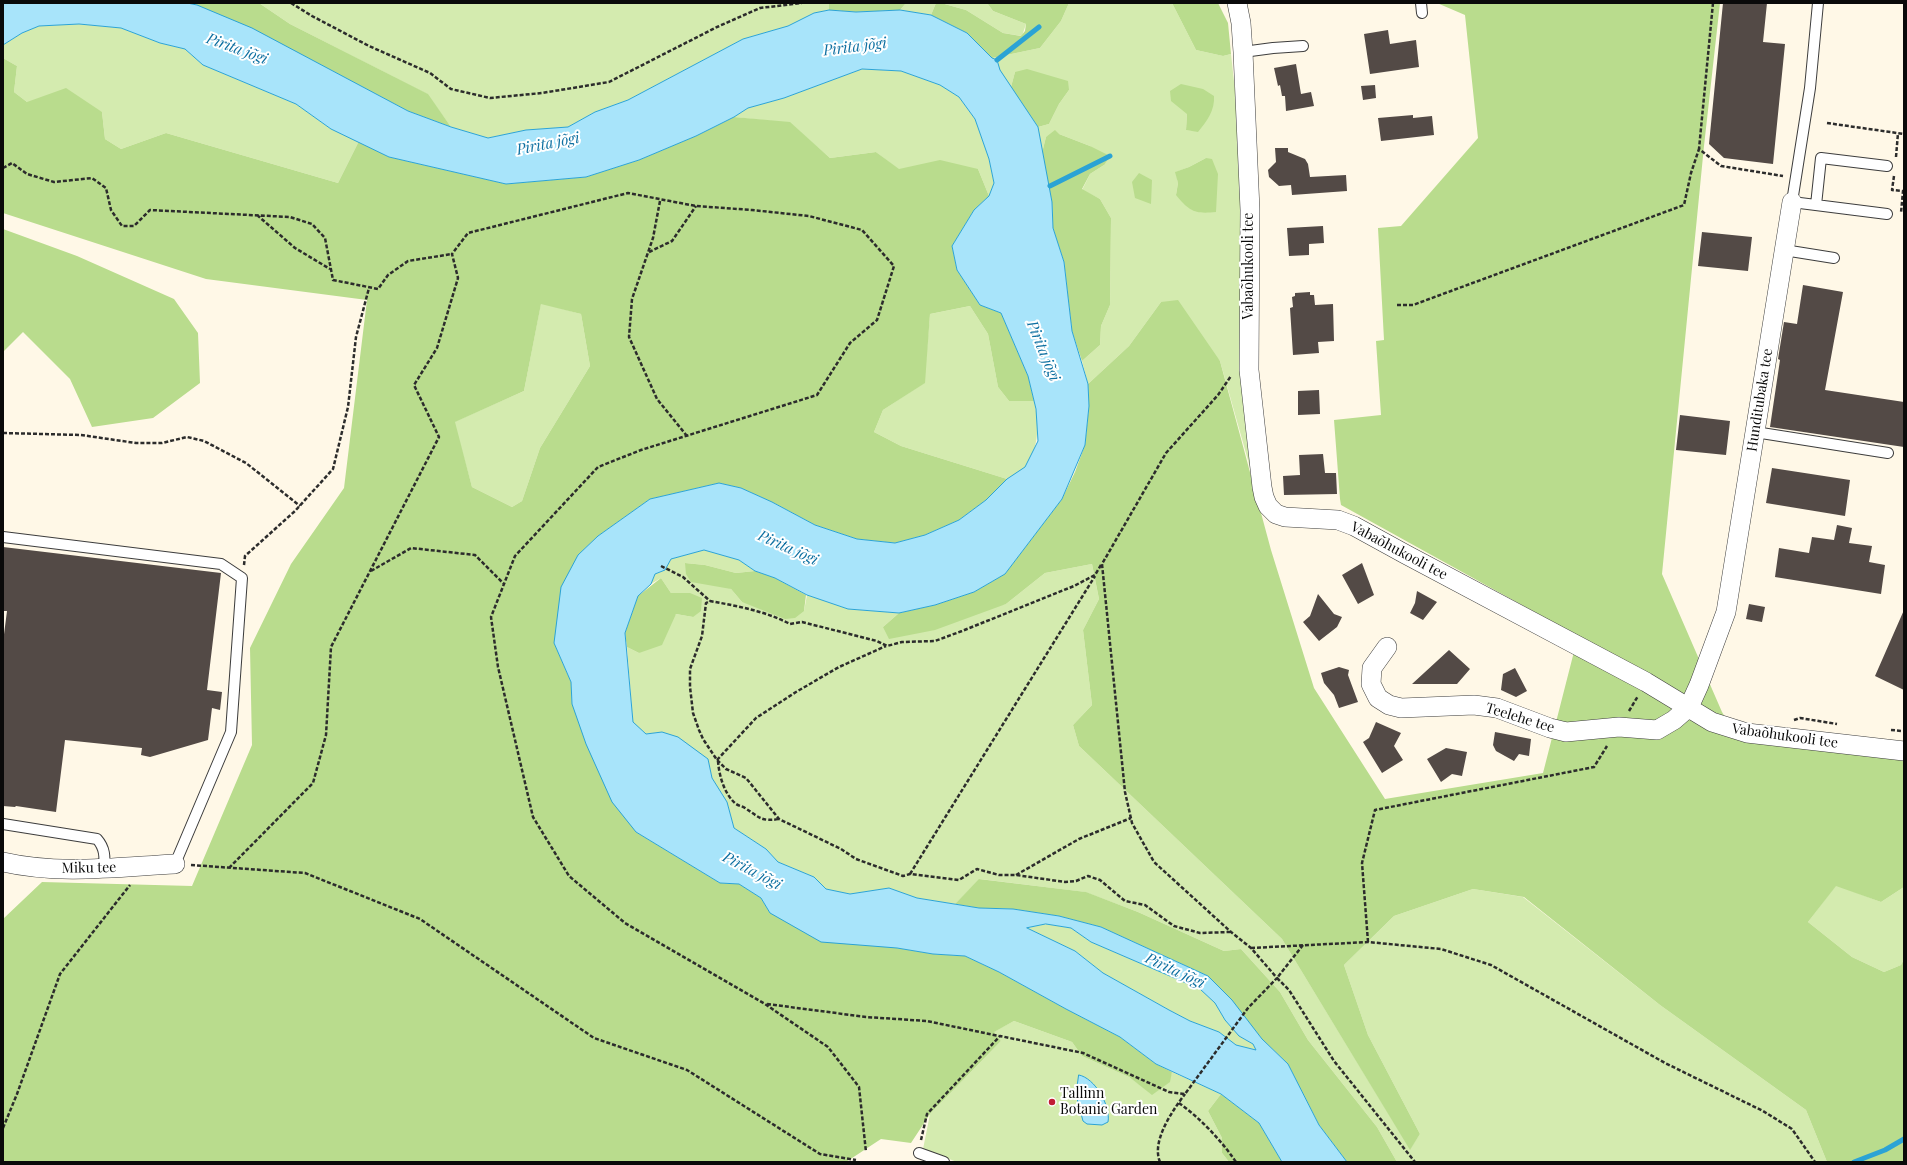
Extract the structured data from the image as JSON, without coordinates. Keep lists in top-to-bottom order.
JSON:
{
  "streets": {
    "street": [
      "Vabaõhukooli tee",
      "Hunditubaka tee",
      "Teelehe tee",
      "Miku tee"
    ]
  },
  "crossings": [
    ["Vabaõhukooli tee", "Hunditubaka tee"],
    ["Vabaõhukooli tee", "Teelehe tee"],
    ["Hunditubaka tee", "Teelehe tee"]
  ],
  "water": ["Pirita jõgi"],
  "places": ["Tallinn Botanic Garden"]
}
